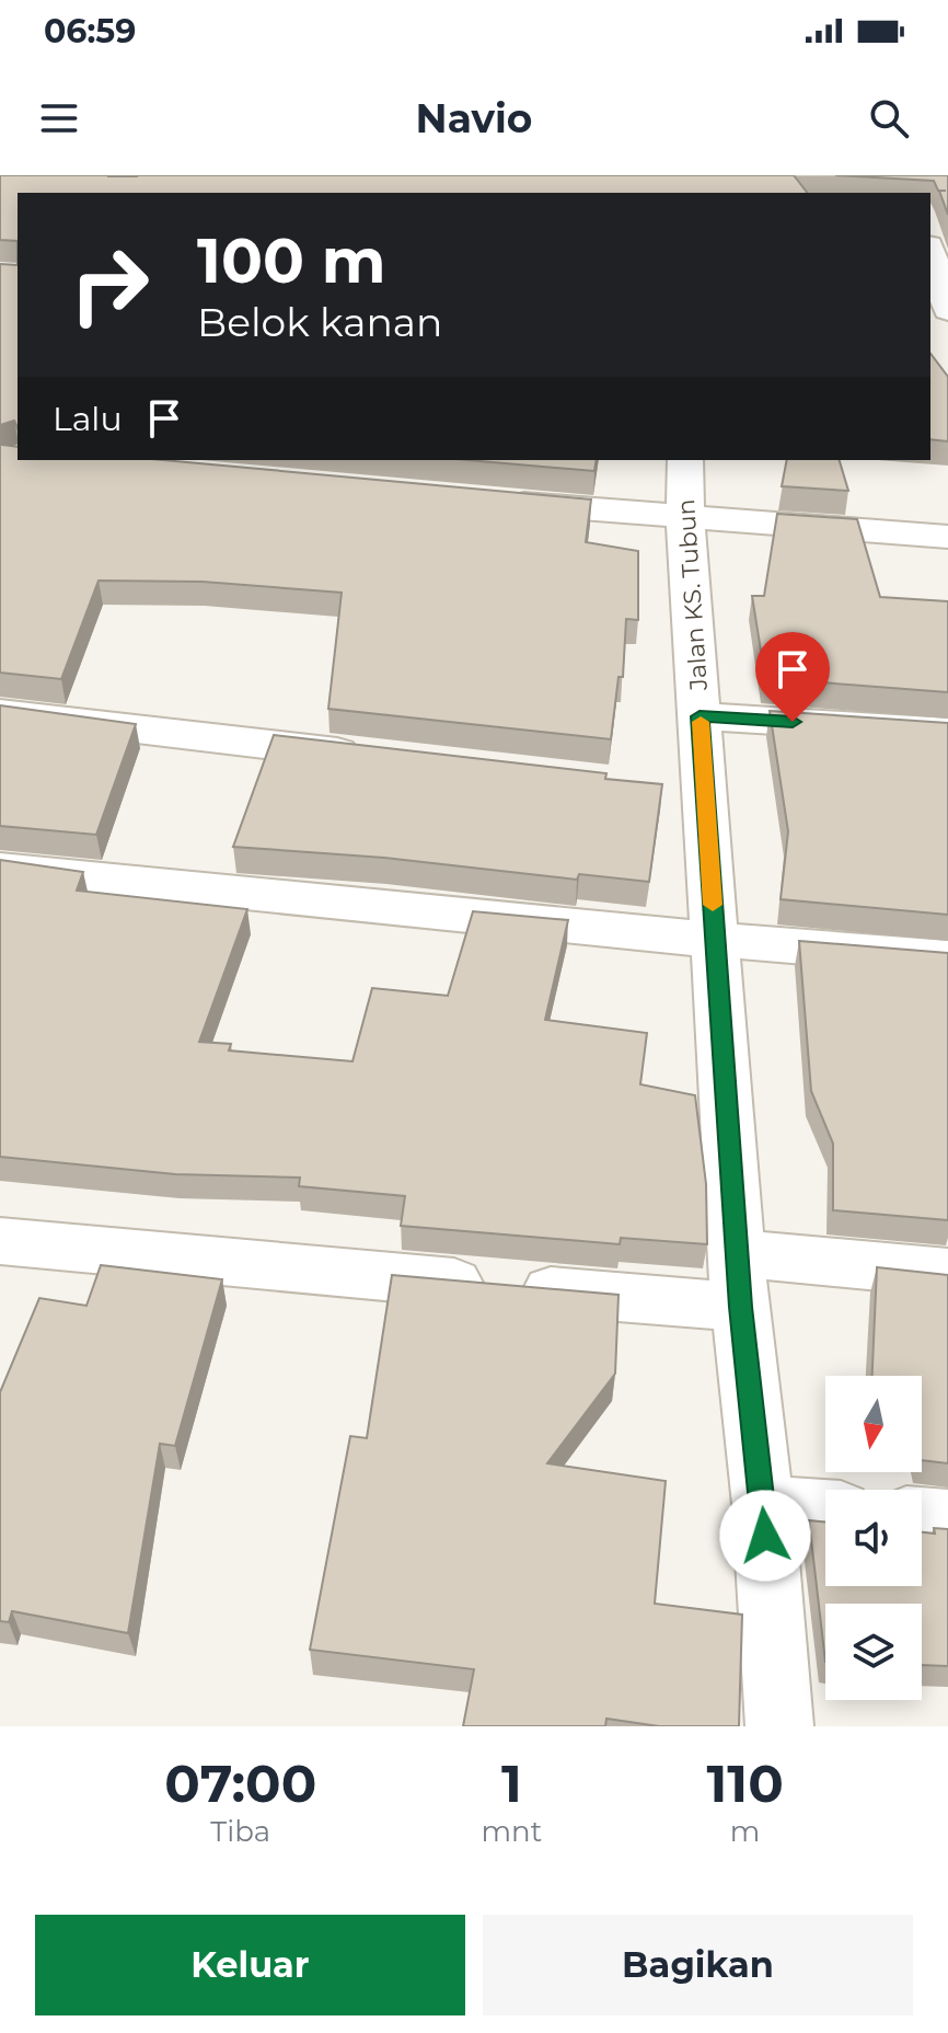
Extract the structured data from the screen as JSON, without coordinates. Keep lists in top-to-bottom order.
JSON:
{
  "streets": {
    "street": ["Jalan KS. Tubun"]
  },
  "north": "bottom",
  "page": {
    "status": "06:59",
    "header": "Navio",
    "turn": ["100 m", "Belok kanan"],
    "then": "Lalu",
    "eta": [
      "07:00",
      "Tiba",
      "1",
      "mnt",
      "110",
      "m"
    ],
    "buttons": ["Keluar", "Bagikan"]
  }
}
